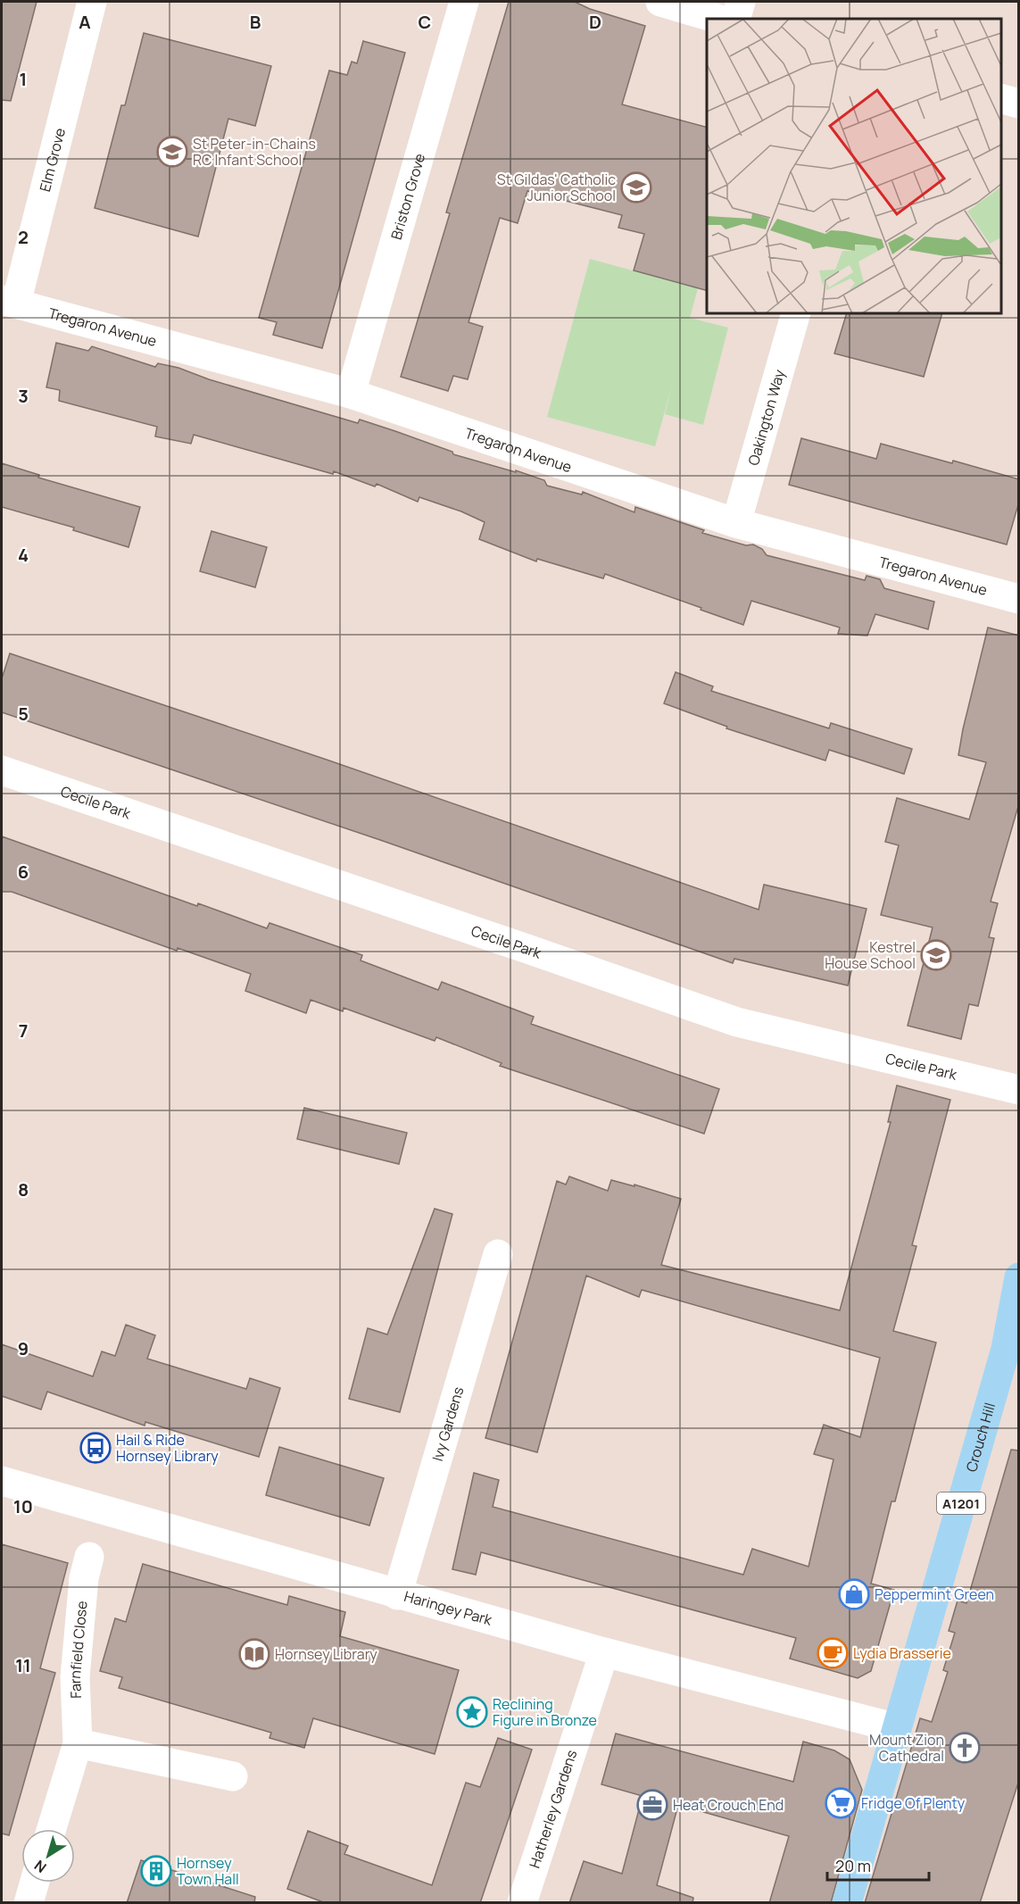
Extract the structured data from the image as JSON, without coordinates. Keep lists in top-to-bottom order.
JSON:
{
  "streets": {
    "main road": ["Crouch Hill", "A1201"],
    "street": [
      "Elm Grove",
      "Briston Grove",
      "Tregaron Avenue",
      "Oakington Way",
      "Cecile Park",
      "Ivy Gardens",
      "Haringey Park",
      "Farnfield Close",
      "Hatherley Gardens"
    ]
  },
  "crossings": [
    ["Elm Grove", "Tregaron Avenue"],
    ["Briston Grove", "Tregaron Avenue"],
    ["Tregaron Avenue", "Oakington Way"],
    ["Ivy Gardens", "Haringey Park"],
    ["Crouch Hill", "Haringey Park"],
    ["Haringey Park", "Hatherley Gardens"]
  ],
  "places": {
    "school or university": ["St Peter-in-Chains RC Infant School", "St Gildas' Catholic Junior School", "Kestrel House School"],
    "bus stop": ["Hail & Ride Hornsey Library"],
    "shop": ["Peppermint Green"],
    "cafe": ["Lydia Brasserie"],
    "library": ["Hornsey Library"],
    "place": ["Reclining Figure in Bronze"],
    "church": ["Mount Zion Cathedral"],
    "supermarket": ["Fridge Of Plenty"],
    "office": ["Heat Crouch End"],
    "building": ["Hornsey Town Hall"]
  },
  "scale_bar": "20 m",
  "north": "bottom left",
  "grid": {
    "columns": [
      "A",
      "B",
      "C",
      "D"
    ],
    "rows": [
      "1",
      "2",
      "3",
      "4",
      "5",
      "6",
      "7",
      "8",
      "9",
      "10",
      "11"
    ]
  }
}
